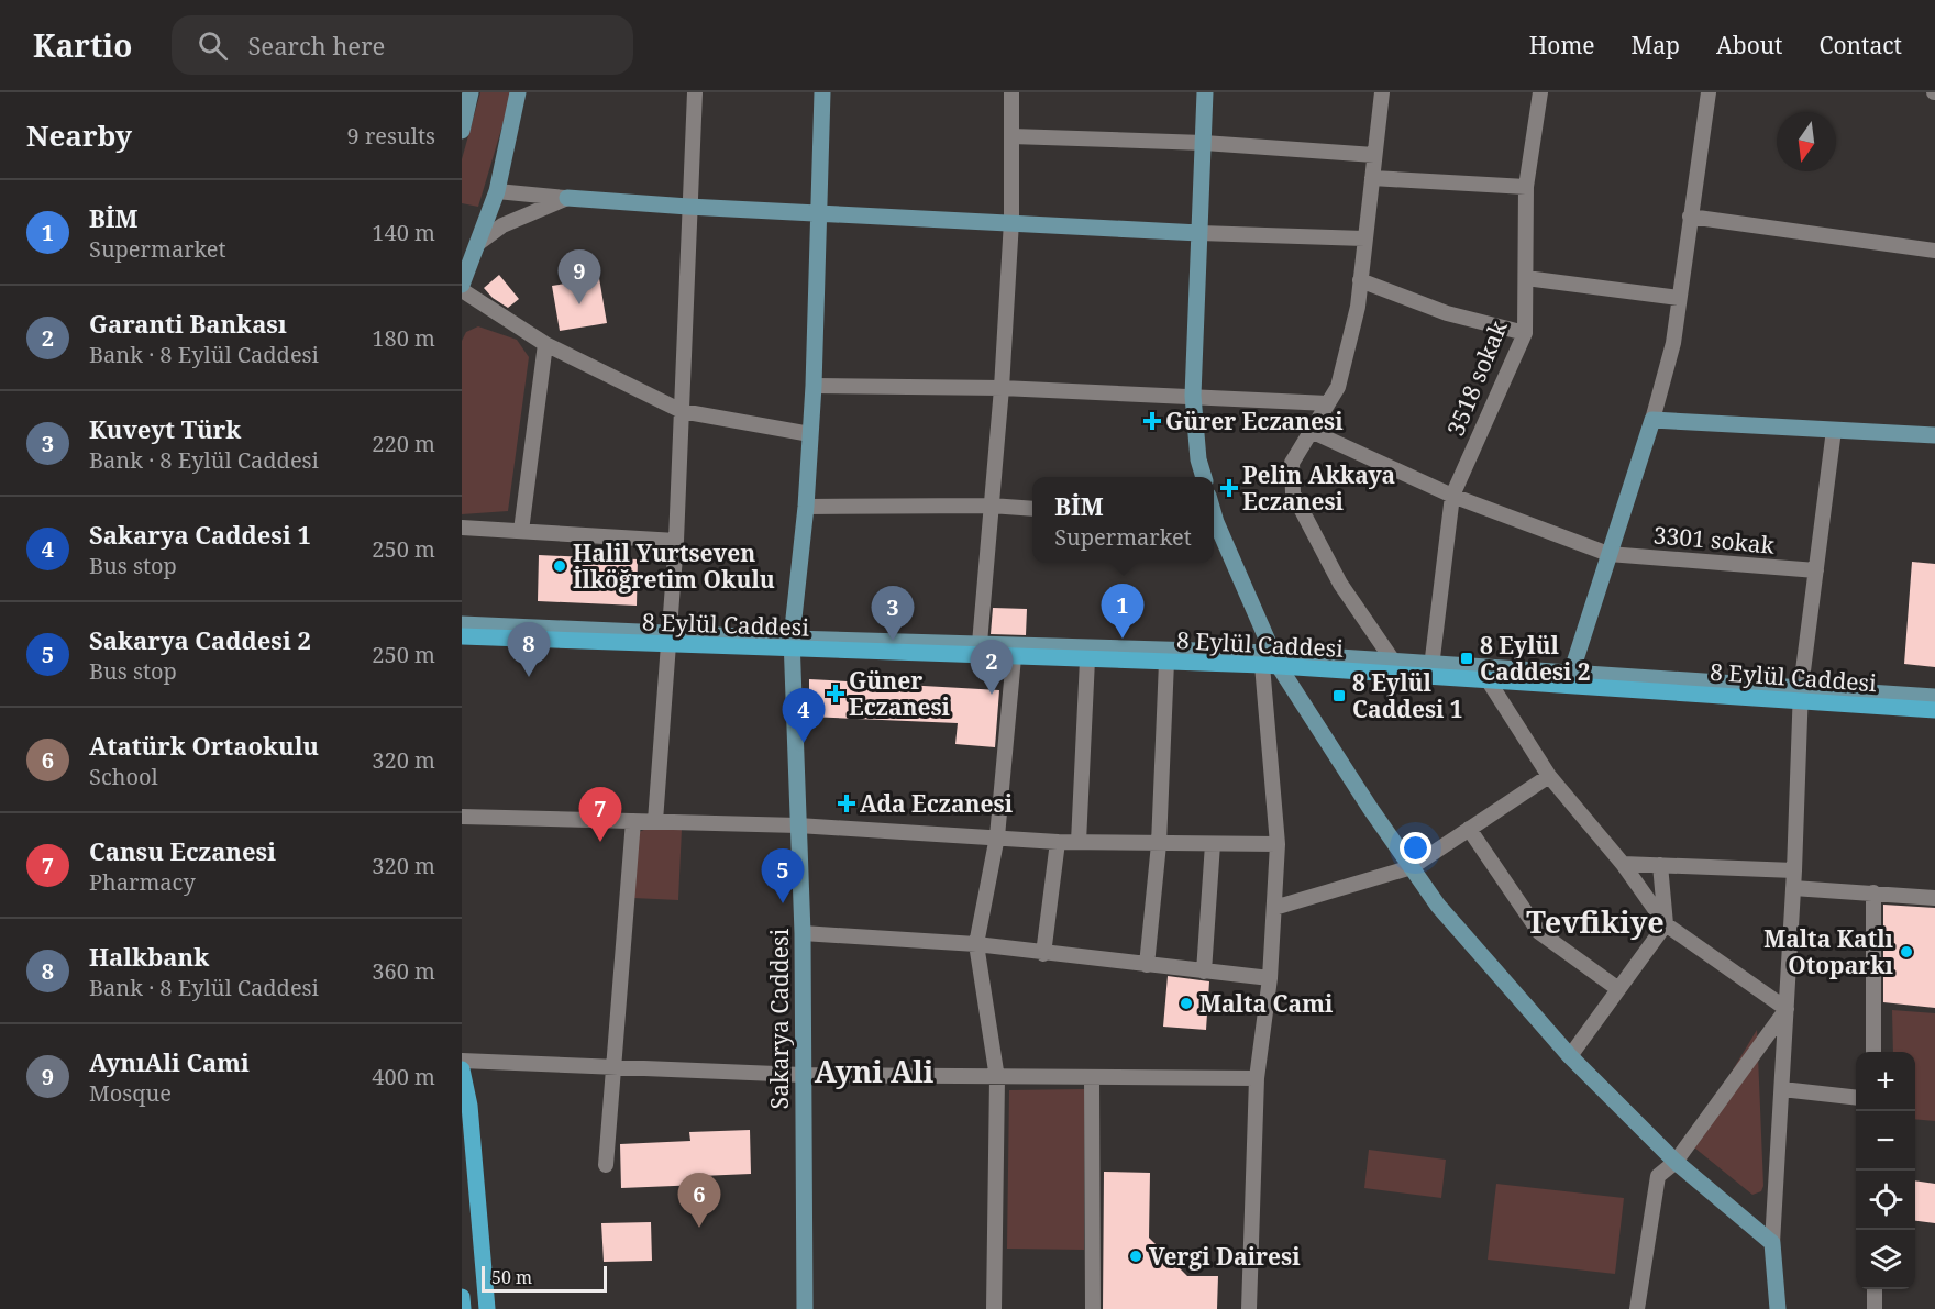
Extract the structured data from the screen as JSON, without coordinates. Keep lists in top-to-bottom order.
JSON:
{
  "streets": {
    "main road": ["8 Eylül Caddesi"],
    "street": ["3518 sokak", "3301 sokak", "Sakarya Caddesi"]
  },
  "crossings": [
    ["3518 sokak", "3301 sokak"],
    ["3518 sokak", "8 Eylül Caddesi"],
    ["8 Eylül Caddesi", "Sakarya Caddesi"]
  ],
  "districts": ["Tevfikiye", "Ayni Ali"],
  "places": {
    "health": [
      "Gürer Eczanesi",
      "Pelin Akkaya Eczanesi",
      "Güner Eczanesi",
      "Ada Eczanesi"
    ],
    "other": [
      "Halil Yurtseven İlköğretim Okulu",
      "Malta Katlı Otoparkı",
      "Malta Cami",
      "Vergi Dairesi"
    ],
    "transit": ["8 Eylül Caddesi 2", "8 Eylül Caddesi 1"]
  },
  "scale_bar": "50 m",
  "north": "bottom",
  "page": {
    "header": "Kartio",
    "search": "Search here",
    "nav": [
      "Home",
      "Map",
      "About",
      "Contact"
    ],
    "heading": ["Nearby", "9 results"],
    "list": [
      {
        "mark": "1",
        "name": "BİM",
        "note": "Supermarket",
        "value": "140 m"
      },
      {
        "mark": "2",
        "name": "Garanti Bankası",
        "note": "Bank · 8 Eylül Caddesi",
        "value": "180 m"
      },
      {
        "mark": "3",
        "name": "Kuveyt Türk",
        "note": "Bank · 8 Eylül Caddesi",
        "value": "220 m"
      },
      {
        "mark": "4",
        "name": "Sakarya Caddesi 1",
        "note": "Bus stop",
        "value": "250 m"
      },
      {
        "mark": "5",
        "name": "Sakarya Caddesi 2",
        "note": "Bus stop",
        "value": "250 m"
      },
      {
        "mark": "6",
        "name": "Atatürk Ortaokulu",
        "note": "School",
        "value": "320 m"
      },
      {
        "mark": "7",
        "name": "Cansu Eczanesi",
        "note": "Pharmacy",
        "value": "320 m"
      },
      {
        "mark": "8",
        "name": "Halkbank",
        "note": "Bank · 8 Eylül Caddesi",
        "value": "360 m"
      },
      {
        "mark": "9",
        "name": "AynıAli Cami",
        "note": "Mosque",
        "value": "400 m"
      }
    ],
    "pins": [
      "9",
      "1",
      "3",
      "8",
      "2",
      "4",
      "7",
      "5",
      "6"
    ],
    "popup": ["BİM", "Supermarket"],
    "map_buttons": ["+", "−"],
    "scale": "50 m"
  }
}
